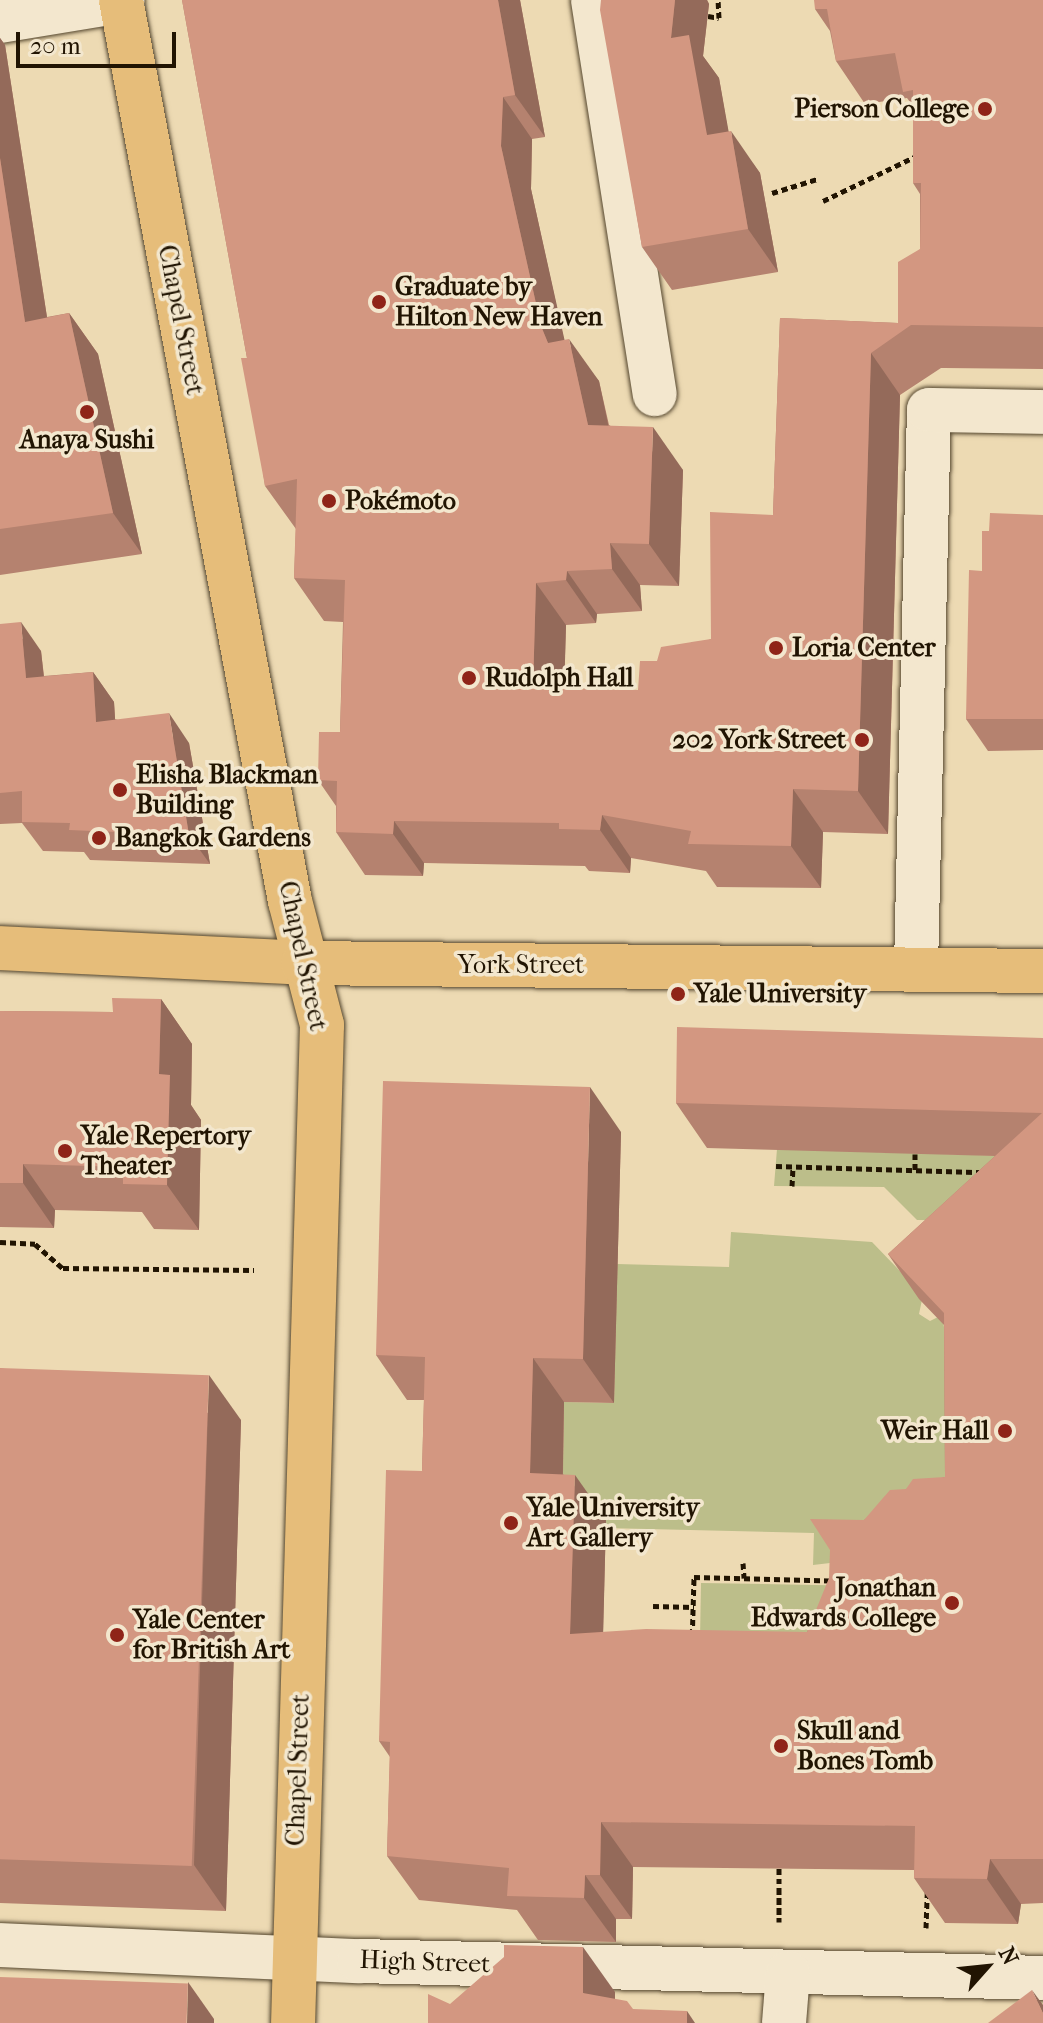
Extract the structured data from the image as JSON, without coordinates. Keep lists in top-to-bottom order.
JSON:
{
  "streets": {
    "main road": ["Chapel Street", "York Street"],
    "street": ["High Street"]
  },
  "crossings": [
    ["Chapel Street", "York Street"],
    ["Chapel Street", "High Street"]
  ],
  "places": [
    "Pierson College",
    "Graduate by Hilton New Haven",
    "Anaya Sushi",
    "Pokémoto",
    "Loria Center",
    "Rudolph Hall",
    "202 York Street",
    "Elisha Blackman Building",
    "Bangkok Gardens",
    "Yale University",
    "Yale Repertory Theater",
    "Weir Hall",
    "Yale University Art Gallery",
    "Jonathan Edwards College",
    "Yale Center for British Art",
    "Skull and Bones Tomb"
  ],
  "scale_bar": "20 m",
  "north": "top right"
}
